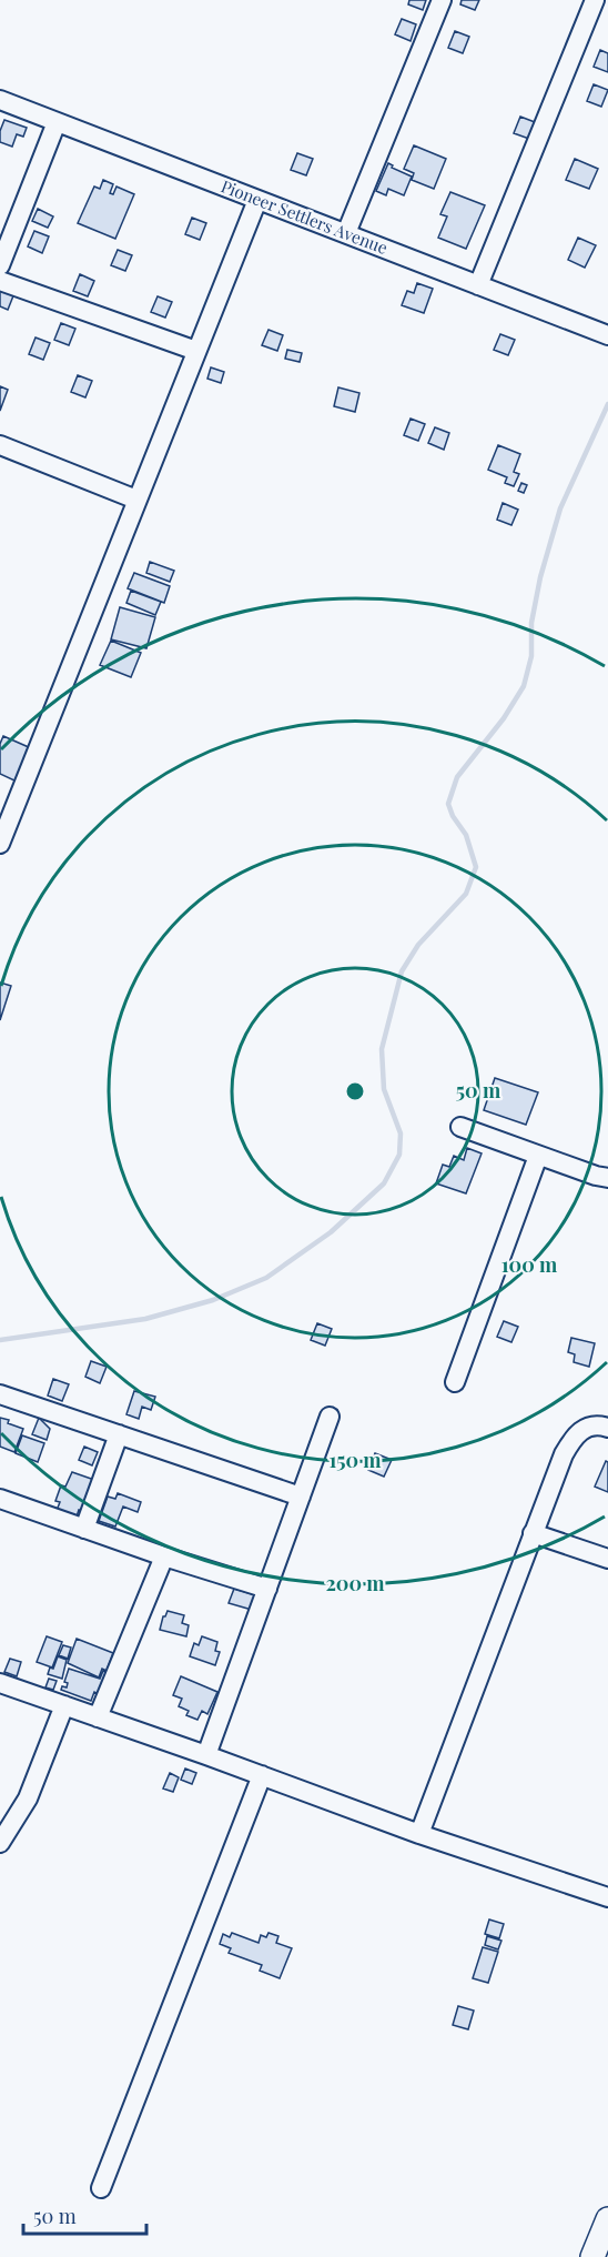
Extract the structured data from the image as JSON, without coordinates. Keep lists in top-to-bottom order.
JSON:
{
  "streets": {
    "street": ["Pioneer Settlers Avenue"]
  },
  "scale_bar": "50 m",
  "rings": [
    "50 m",
    "100 m",
    "150 m",
    "200 m"
  ]
}
